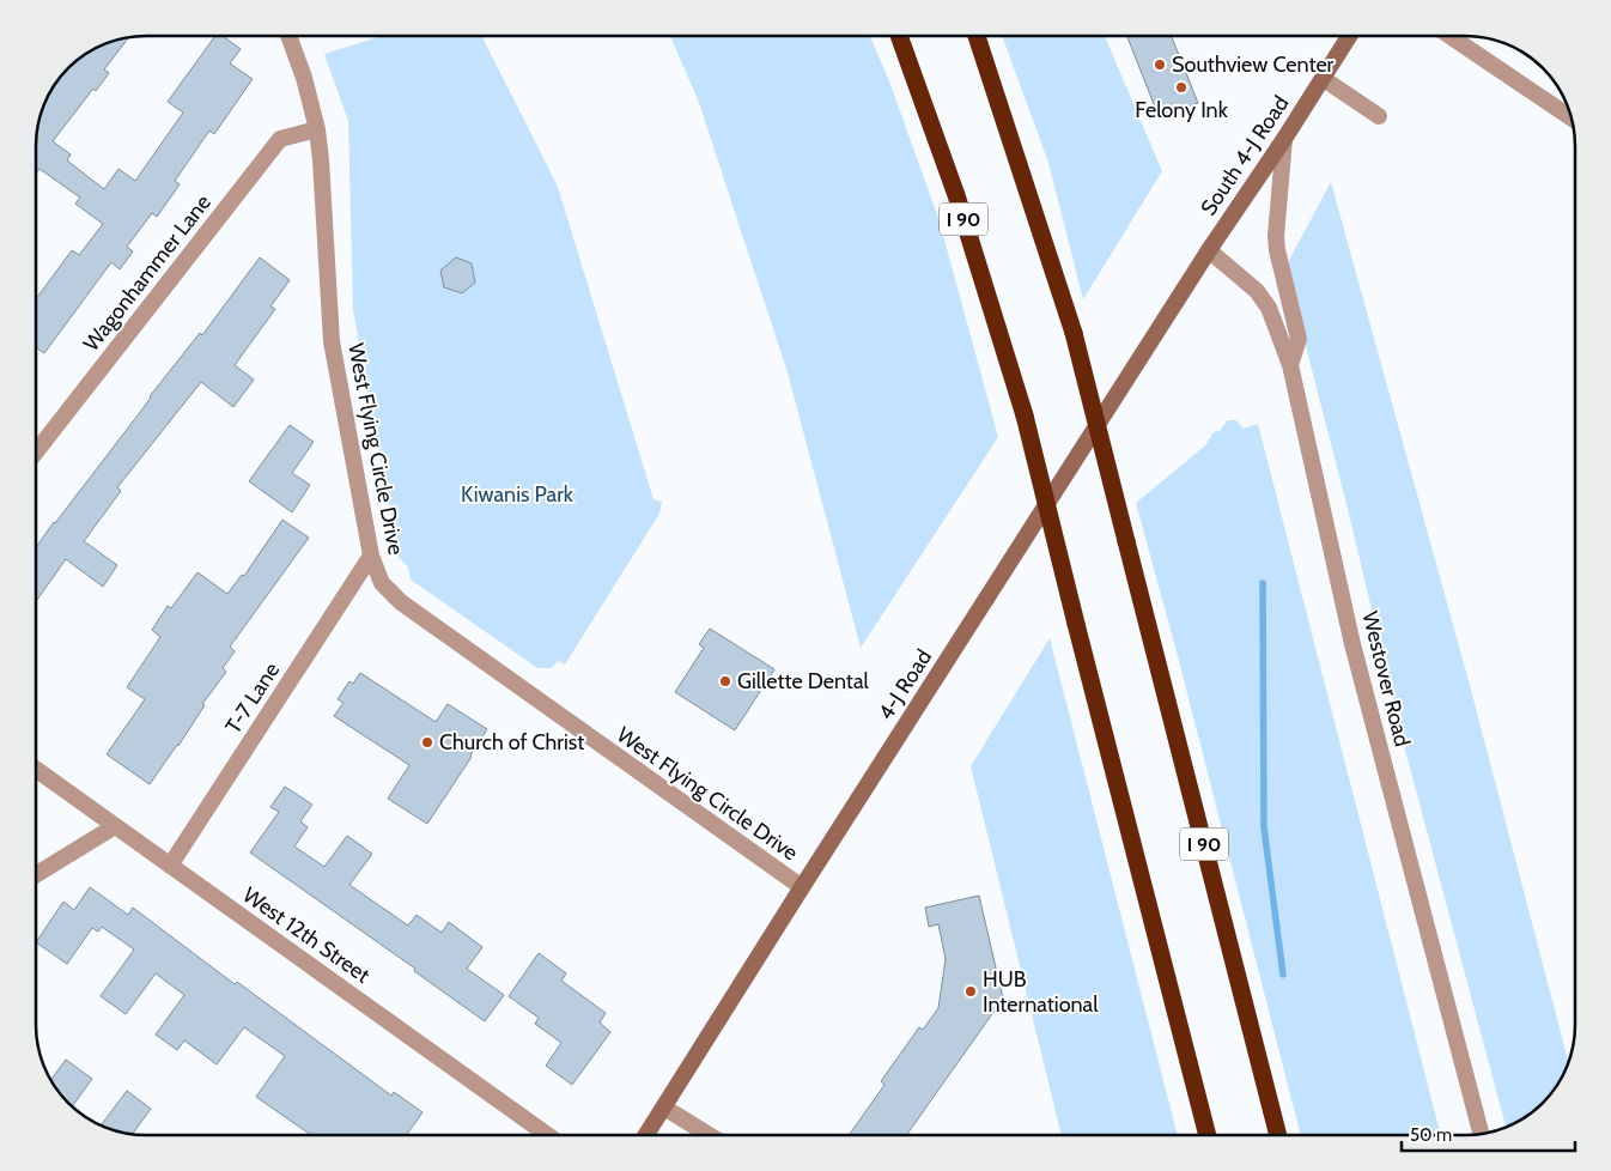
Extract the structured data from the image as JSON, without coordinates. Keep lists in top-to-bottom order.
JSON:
{
  "streets": {
    "highway": ["I 90"],
    "main road": ["South 4-J Road", "4-J Road"],
    "street": [
      "Wagonhammer Lane",
      "West Flying Circle Drive",
      "Westover Road",
      "T-7 Lane",
      "West 12th Street"
    ]
  },
  "crossings": [
    ["South 4-J Road", "Westover Road"],
    ["South 4-J Road", "4-J Road"],
    ["Wagonhammer Lane", "West Flying Circle Drive"],
    ["West Flying Circle Drive", "4-J Road"],
    ["West Flying Circle Drive", "T-7 Lane"],
    ["Westover Road", "4-J Road"],
    ["T-7 Lane", "West 12th Street"]
  ],
  "parks": ["Kiwanis Park"],
  "places": [
    "Southview Center",
    "Felony Ink",
    "Gillette Dental",
    "Church of Christ",
    "HUB International"
  ],
  "scale_bar": "50 m"
}
